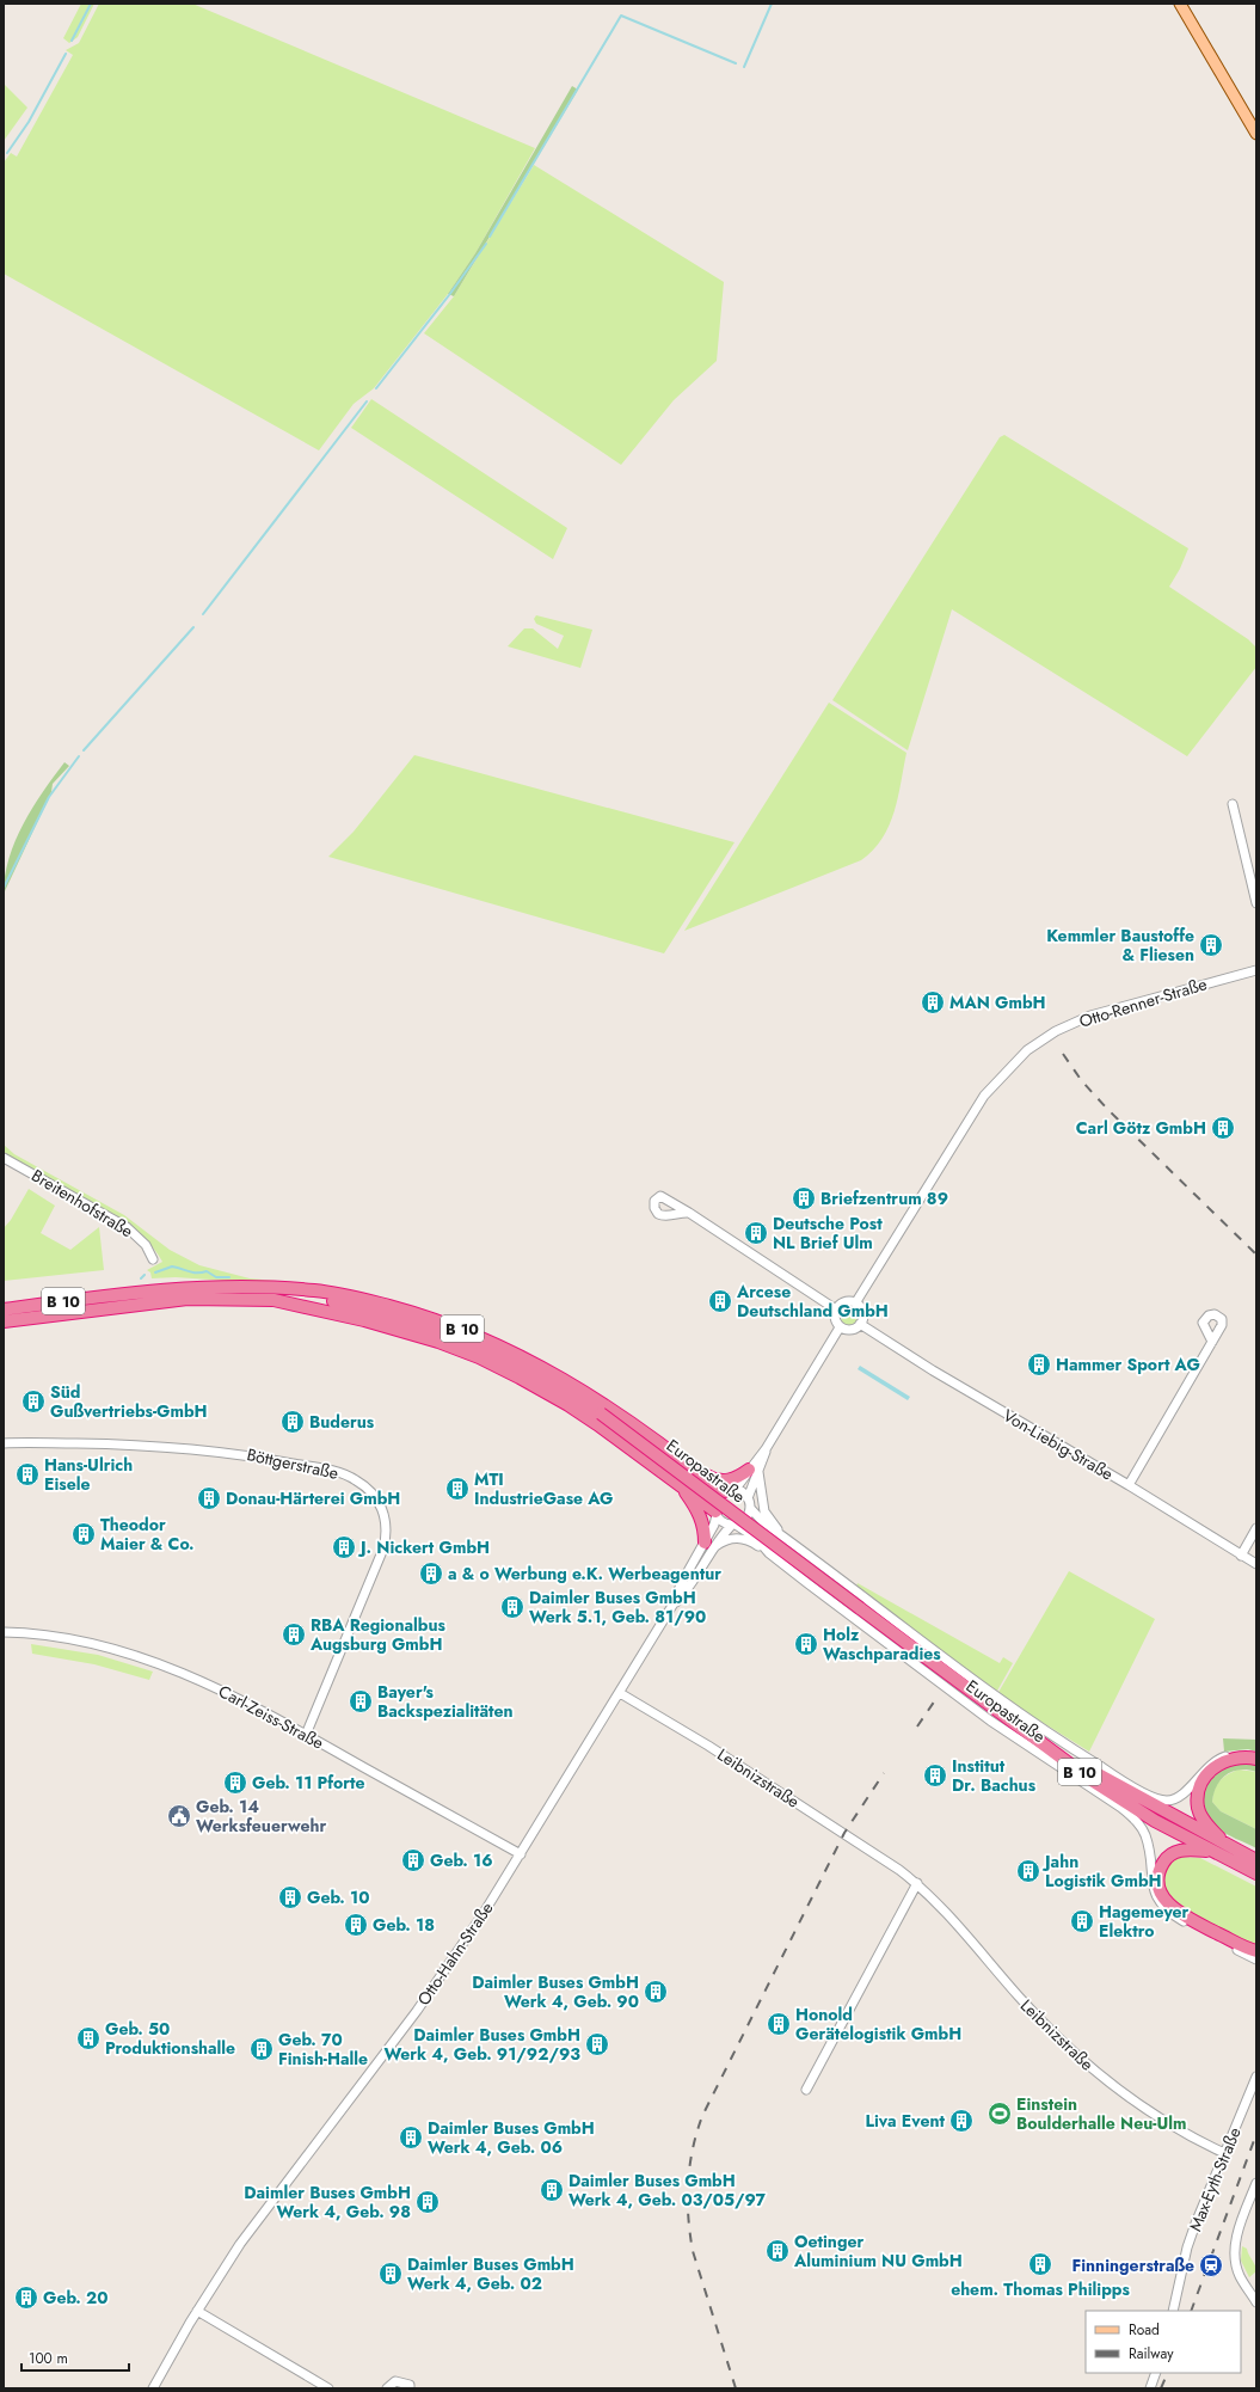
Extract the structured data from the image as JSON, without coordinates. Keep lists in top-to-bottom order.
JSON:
{
  "streets": {
    "highway": ["B 10", "Europastraße"],
    "street": [
      "Otto-Renner-Straße",
      "Breitenhofstraße",
      "Von-Liebig-Straße",
      "Böttgerstraße",
      "Carl-Zeiss-Straße",
      "Leibnizstraße",
      "Otto-Hahn-Straße",
      "Max-Eyth-Straße"
    ]
  },
  "crossings": [
    ["Otto-Renner-Straße", "Von-Liebig-Straße"],
    ["B 10", "Europastraße"],
    ["B 10", "Otto-Hahn-Straße"],
    ["Böttgerstraße", "Carl-Zeiss-Straße"],
    ["Europastraße", "Otto-Hahn-Straße"],
    ["Carl-Zeiss-Straße", "Otto-Hahn-Straße"],
    ["Leibnizstraße", "Otto-Hahn-Straße"],
    ["Leibnizstraße", "Max-Eyth-Straße"]
  ],
  "places": {
    "building": [
      "Kemmler Baustoffe & Fliesen",
      "MAN GmbH",
      "Carl Götz GmbH",
      "Briefzentrum 89",
      "Deutsche Post NL Brief Ulm",
      "Arcese Deutschland GmbH",
      "Hammer Sport AG",
      "Süd Gußvertriebs-GmbH",
      "Buderus",
      "Hans-Ulrich Eisele",
      "MTI IndustrieGase AG",
      "Donau-Härterei GmbH",
      "Theodor Maier & Co.",
      "J. Nickert GmbH",
      "a & o Werbung e.K. Werbeagentur",
      "Daimler Buses GmbH Werk 5.1, Geb. 81/90",
      "RBA Regionalbus Augsburg GmbH",
      "Holz Waschparadies",
      "Bayer's Backspezialitäten",
      "Institut Dr. Bachus",
      "Geb. 11 Pforte",
      "Geb. 16",
      "Jahn Logistik GmbH",
      "Geb. 10",
      "Hagemeyer Elektro",
      "Geb. 18",
      "Daimler Buses GmbH Werk 4, Geb. 90",
      "Honold Gerätelogistik GmbH",
      "Geb. 50 Produktionshalle",
      "Daimler Buses GmbH Werk 4, Geb. 91/92/93",
      "Geb. 70 Finish-Halle",
      "Liva Event",
      "Daimler Buses GmbH Werk 4, Geb. 06",
      "Daimler Buses GmbH Werk 4, Geb. 03/05/97",
      "Daimler Buses GmbH Werk 4, Geb. 98",
      "Oetinger Aluminium NU GmbH",
      "ehem. Thomas Philipps",
      "Daimler Buses GmbH Werk 4, Geb. 02",
      "Geb. 20"
    ],
    "public building": ["Geb. 14 Werksfeuerwehr"],
    "sports": ["Einstein Boulderhalle Neu-Ulm"],
    "station": ["Finningerstraße"]
  },
  "legend": ["Road", "Railway"],
  "scale_bar": "100 m"
}
